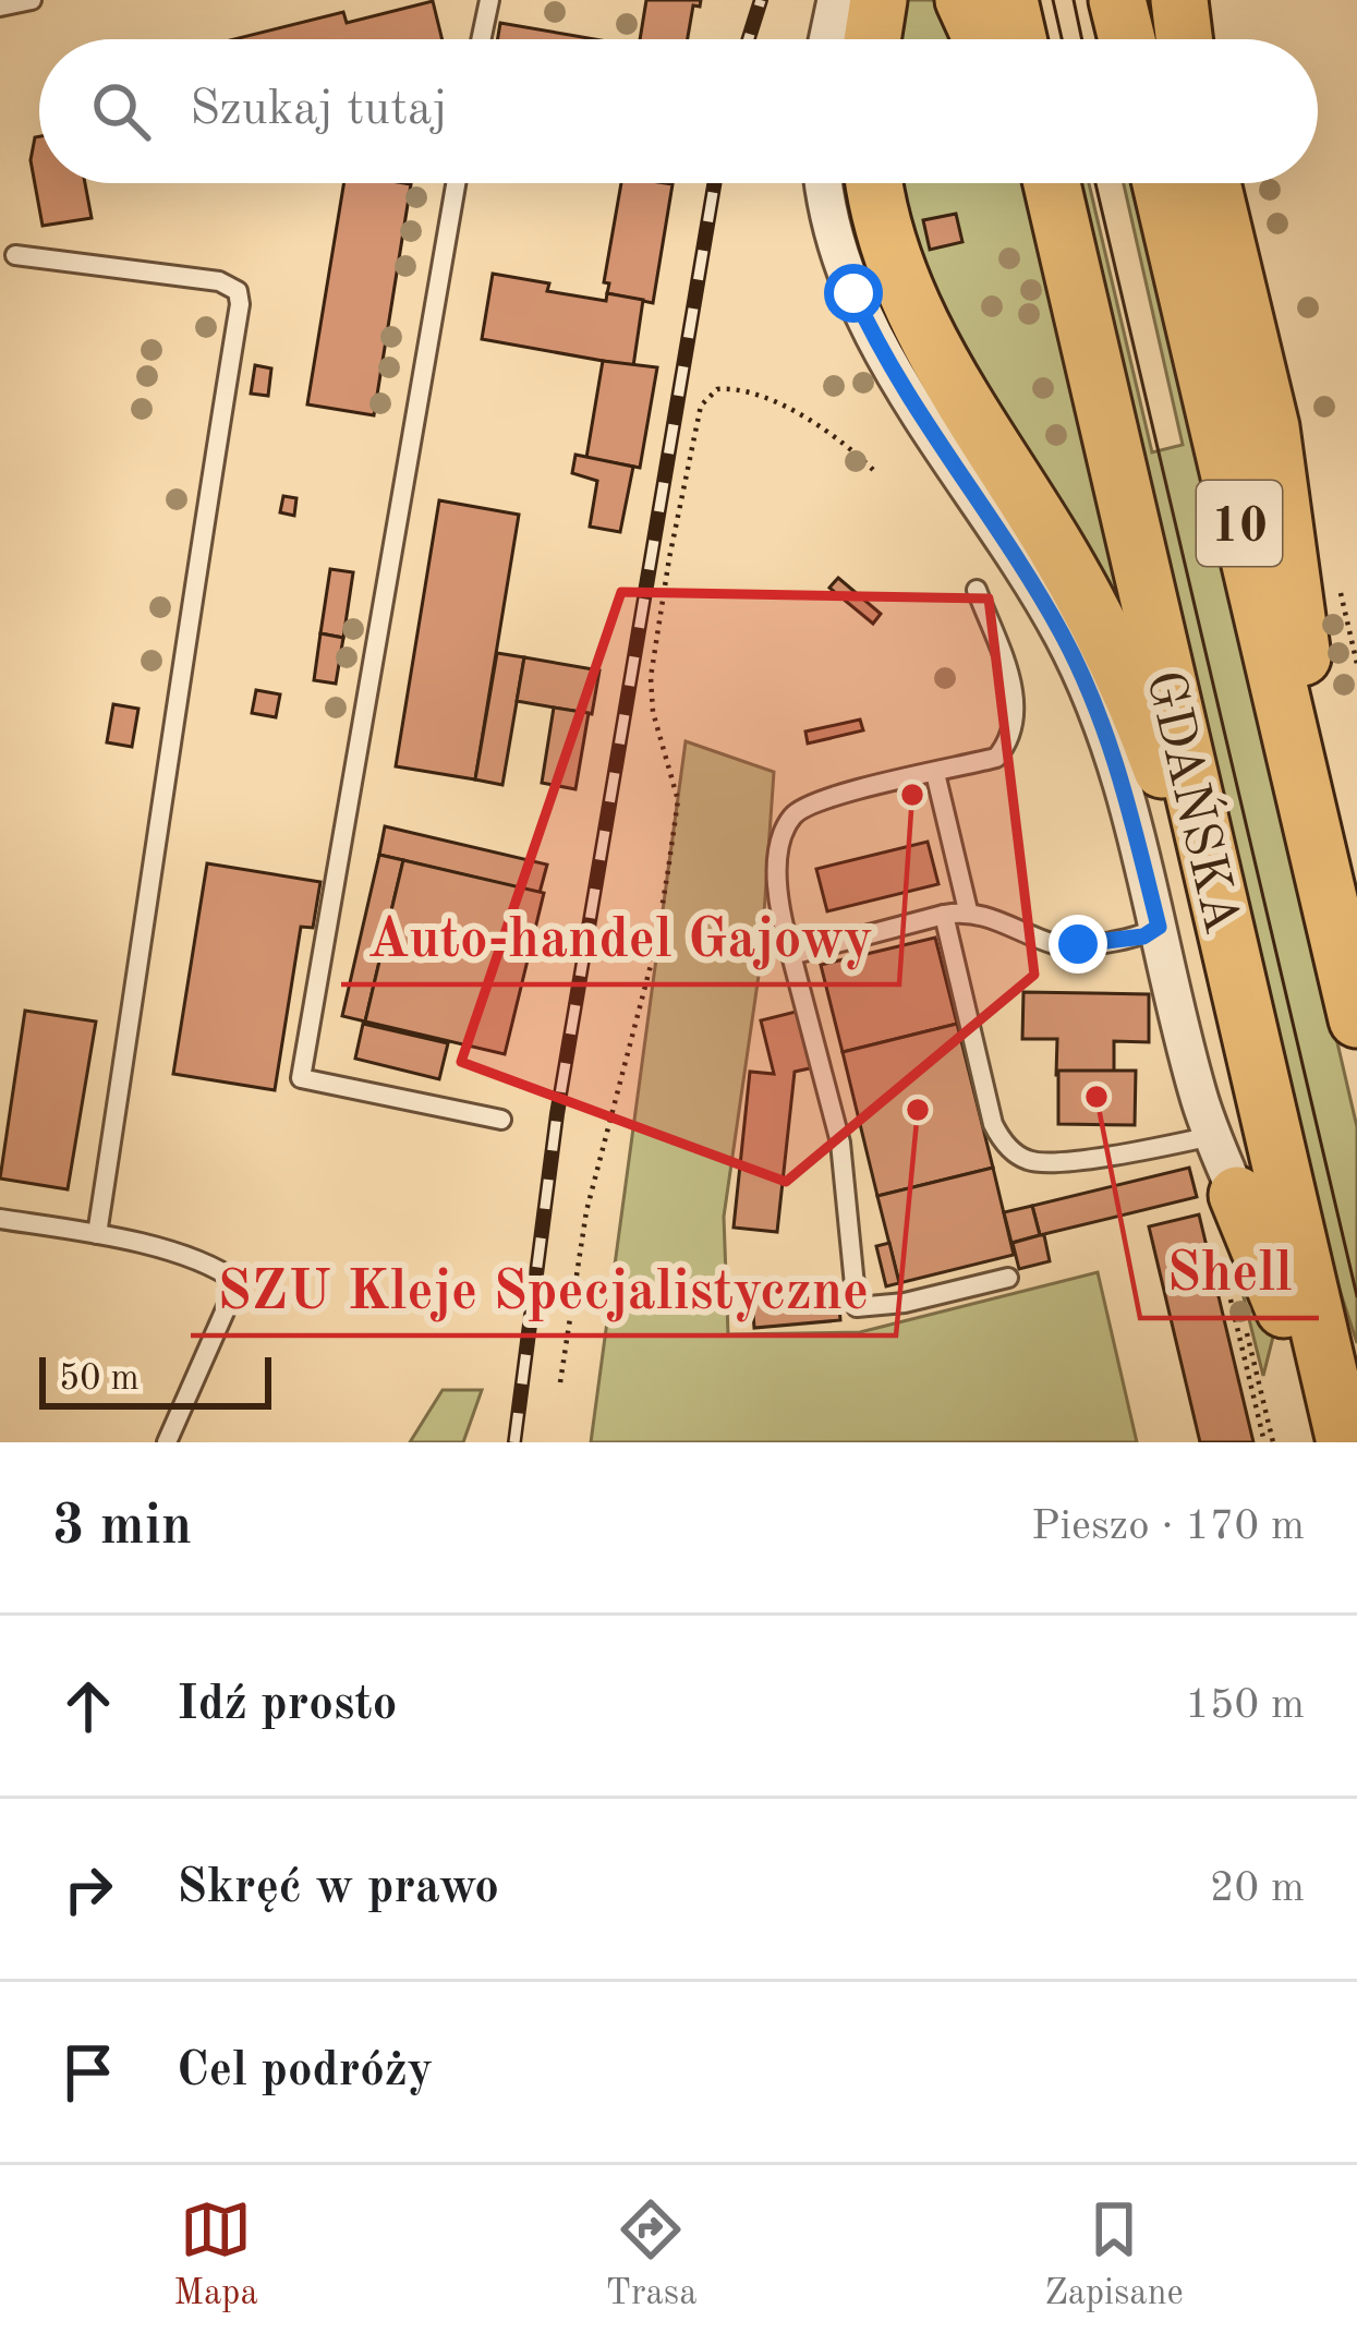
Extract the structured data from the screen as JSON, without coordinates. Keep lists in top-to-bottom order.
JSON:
{
  "streets": {
    "main road": ["10", "GDAŃSKA"]
  },
  "places": ["Auto-handel Gajowy", "Shell", "SZU Kleje Specjalistyczne"],
  "scale_bar": "50 m",
  "page": {
    "search": "Szukaj tutaj",
    "scale": "50 m",
    "heading": ["3 min", "Pieszo · 170 m"],
    "list": [
      ["Idź prosto", "150 m"],
      ["Skręć w prawo", "20 m"],
      "Cel podróży"
    ],
    "nav": ["Mapa", "Trasa", "Zapisane"]
  }
}
